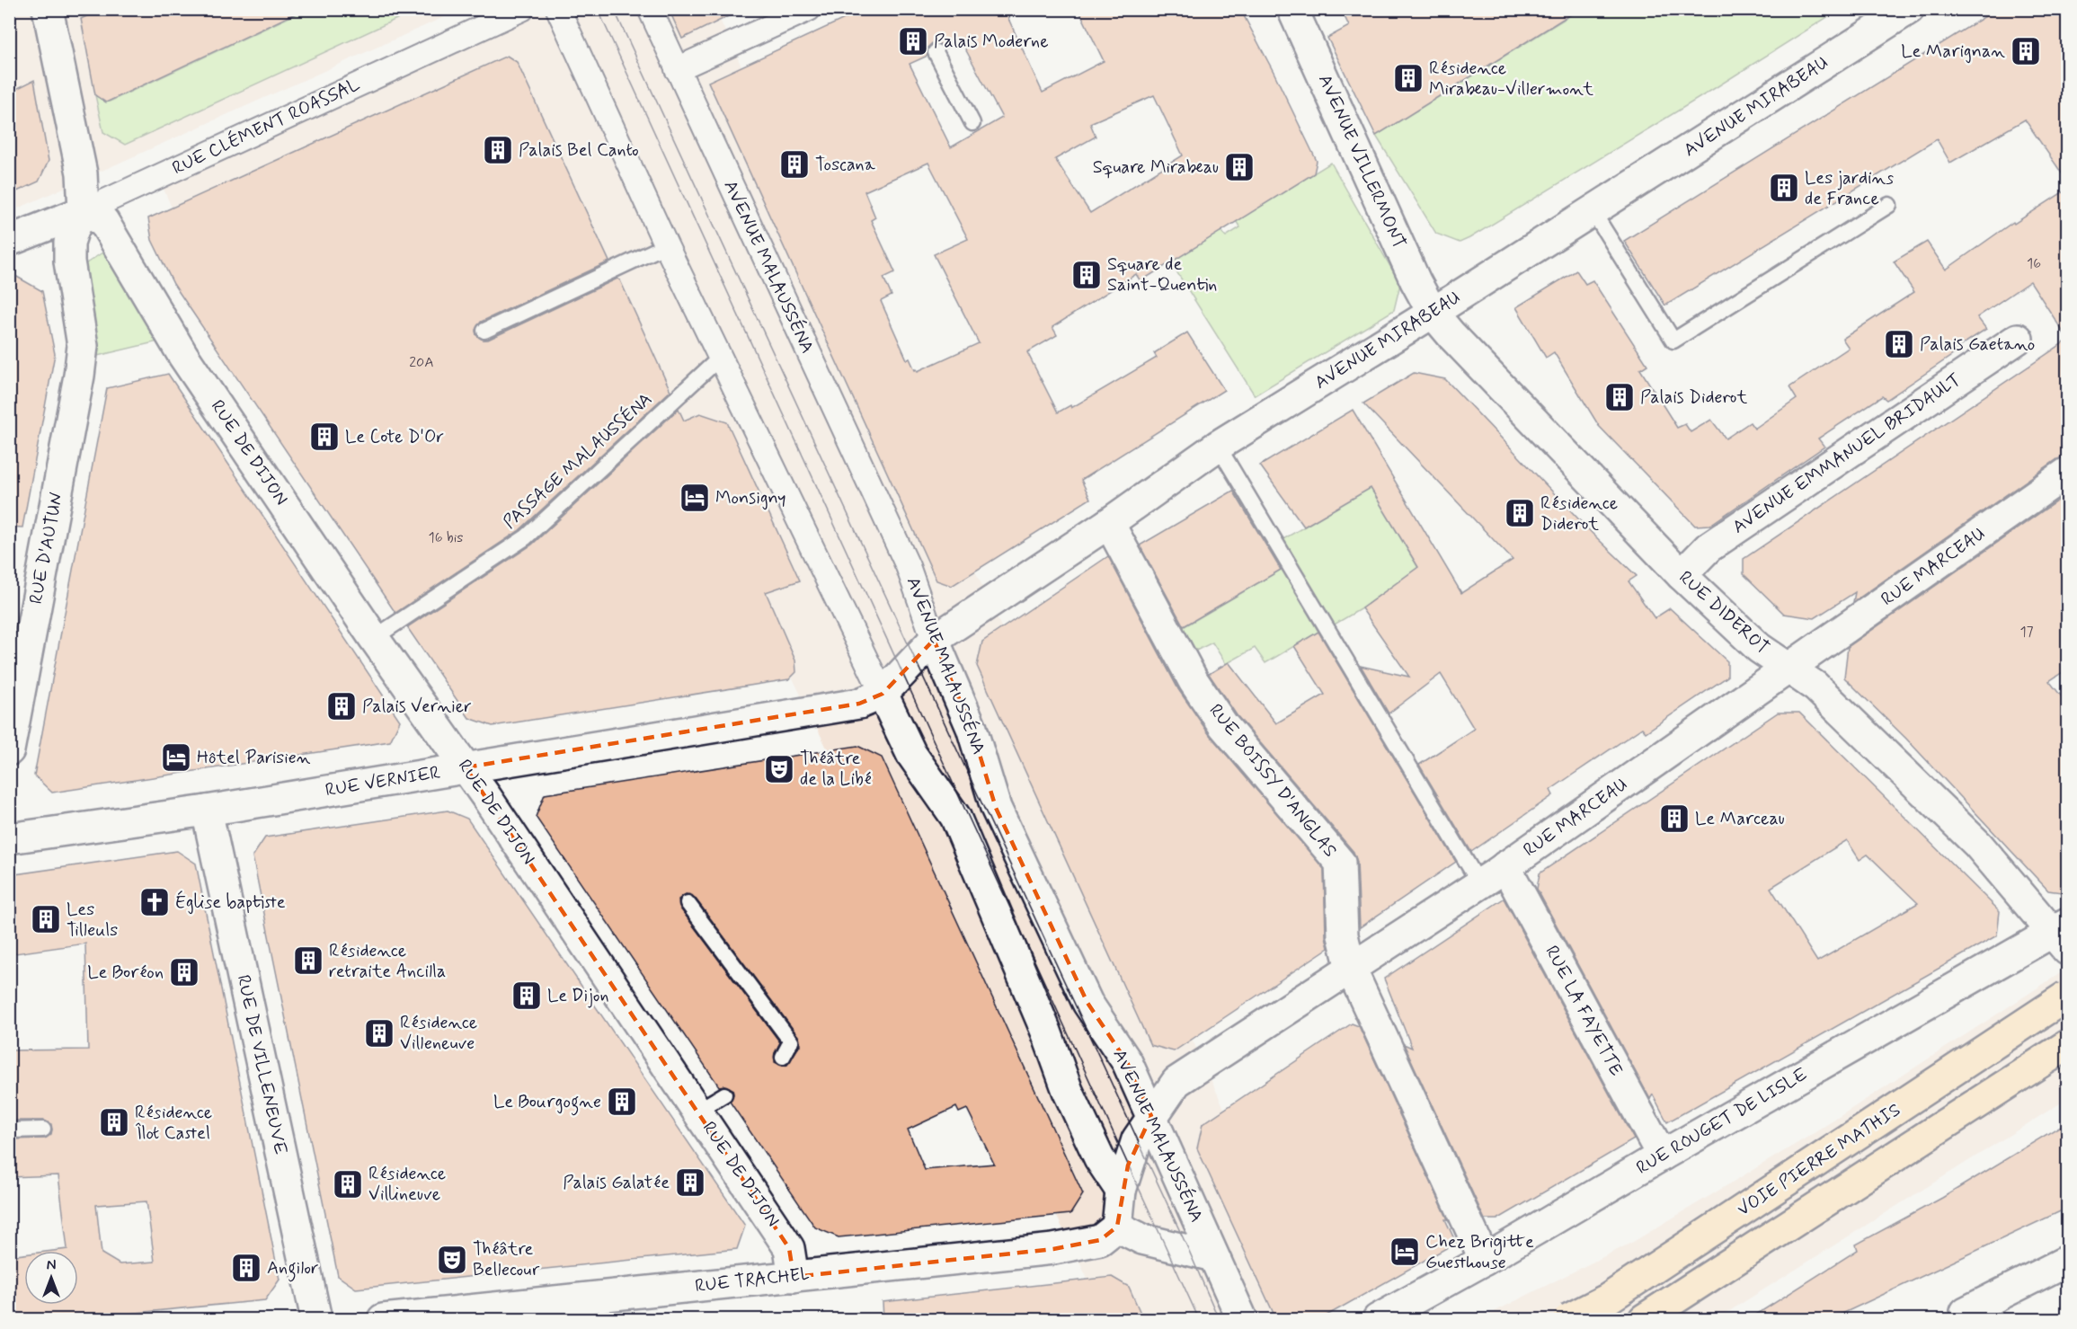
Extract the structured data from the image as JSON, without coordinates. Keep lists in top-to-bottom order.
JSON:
{
  "streets": {
    "highway": ["VOIE PIERRE MATHIS"],
    "street": [
      "AVENUE MIRABEAU",
      "RUE CLÉMENT ROASSAL",
      "AVENUE VILLERMONT",
      "AVENUE MALAUSSÉNA",
      "RUE DE DIJON",
      "AVENUE EMMANUEL BRIDAULT",
      "RUE D'AUTUN",
      "RUE MARCEAU",
      "RUE DIDEROT",
      "RUE BOISSY D'ANGLAS",
      "RUE VERNIER",
      "RUE LA FAYETTE",
      "RUE DE VILLENEUVE",
      "RUE ROUGET DE LISLE",
      "RUE TRACHEL"
    ],
    "lane": ["PASSAGE MALAUSSÉNA"]
  },
  "crossings": [
    ["AVENUE MIRABEAU", "AVENUE VILLERMONT"],
    ["AVENUE MIRABEAU", "AVENUE MALAUSSÉNA"],
    ["AVENUE MIRABEAU", "RUE DIDEROT"],
    ["AVENUE MIRABEAU", "RUE BOISSY D'ANGLAS"],
    ["AVENUE MIRABEAU", "RUE VERNIER"],
    ["RUE CLÉMENT ROASSAL", "RUE DE DIJON"],
    ["RUE CLÉMENT ROASSAL", "RUE D'AUTUN"],
    ["AVENUE VILLERMONT", "RUE DIDEROT"],
    ["AVENUE MALAUSSÉNA", "RUE MARCEAU"],
    ["RUE DE DIJON", "PASSAGE MALAUSSÉNA"],
    ["RUE DE DIJON", "RUE D'AUTUN"],
    ["RUE DE DIJON", "RUE VERNIER"],
    ["RUE DE DIJON", "RUE TRACHEL"],
    ["AVENUE EMMANUEL BRIDAULT", "RUE DIDEROT"],
    ["RUE MARCEAU", "RUE DIDEROT"],
    ["RUE MARCEAU", "RUE BOISSY D'ANGLAS"],
    ["RUE MARCEAU", "RUE LA FAYETTE"],
    ["RUE DIDEROT", "RUE ROUGET DE LISLE"],
    ["RUE BOISSY D'ANGLAS", "RUE ROUGET DE LISLE"],
    ["RUE VERNIER", "RUE DE VILLENEUVE"],
    ["RUE LA FAYETTE", "RUE ROUGET DE LISLE"]
  ],
  "places": {
    "building": [
      "Palais Moderne",
      "Le Marignan",
      "Résidence Mirabeau-Villermont",
      "Palais Bel Canto",
      "Toscana",
      "Square Mirabeau",
      "Les jardins de France",
      "Square de Saint-Quentin",
      "Palais Gaetano",
      "Palais Diderot",
      "Le Cote D'Or",
      "Résidence Diderot",
      "Palais Vernier",
      "Le Marceau",
      "Les Tilleuls",
      "Résidence retraite Ancilla",
      "Le Boréon",
      "Le Dijon",
      "Résidence Villeneuve",
      "Le Bourgogne",
      "Résidence Îlot Castel",
      "Palais Galatée",
      "Résidence Villineuve",
      "Angilor"
    ],
    "hotel": ["Monsigny", "Hôtel Parisien", "Chez Brigitte Guesthouse"],
    "theatre": ["Théâtre de la Libé", "Théâtre Bellecour"],
    "church": ["Église baptiste"]
  },
  "house_numbers": [
    "16",
    "20A",
    "16 bis",
    "17"
  ],
  "north": "top"
}
